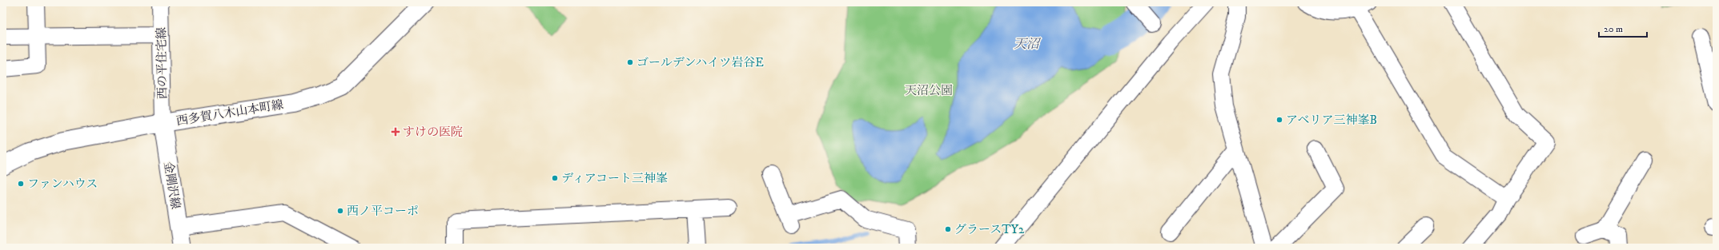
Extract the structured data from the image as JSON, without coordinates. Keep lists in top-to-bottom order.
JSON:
{
  "streets": {
    "street": ["西の平住宅線", "西多賀八木山本町線", "金剛沢線"]
  },
  "crossings": [
    ["西の平住宅線", "西多賀八木山本町線"],
    ["西の平住宅線", "金剛沢線"],
    ["西多賀八木山本町線", "金剛沢線"]
  ],
  "water": ["天沼"],
  "parks": ["天沼公園"],
  "places": {
    "other": [
      "ゴールデンハイツ岩谷E",
      "アベリア三神峯B",
      "ディアコート三神峯",
      "ファンハウス",
      "西ノ平コーポ",
      "グラースTY2"
    ],
    "health": ["すけの医院"]
  },
  "scale_bar": "20 m"
}
